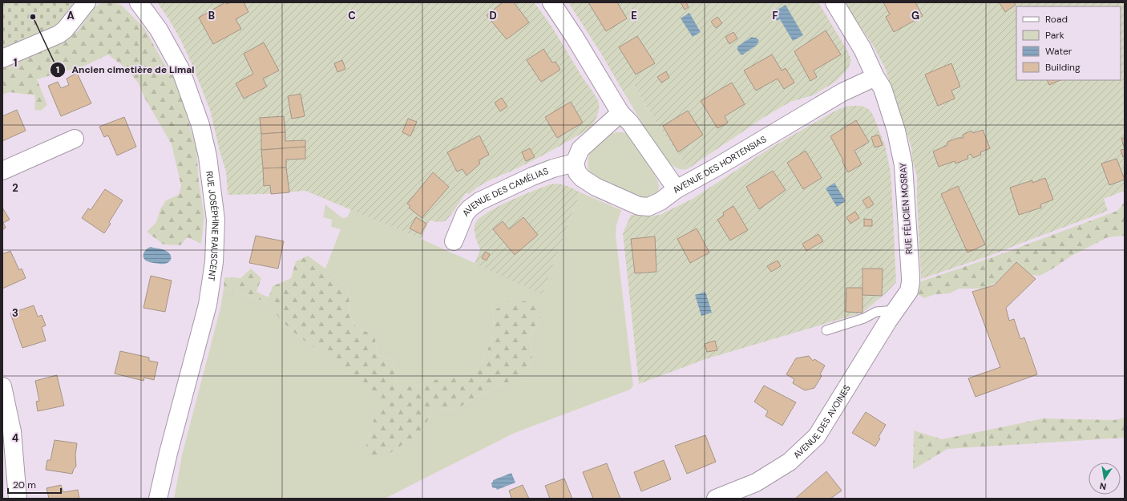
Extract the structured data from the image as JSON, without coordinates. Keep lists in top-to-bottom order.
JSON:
{
  "streets": {
    "street": [
      "AVENUE DES HORTENSIAS",
      "AVENUE DES CAMÉLIAS",
      "RUE FÉLICIEN MOSRAY",
      "RUE JOSÉPHINE RAUSCENT",
      "AVENUE DES AVOINES"
    ]
  },
  "crossings": [
    ["AVENUE DES HORTENSIAS", "RUE FÉLICIEN MOSRAY"],
    ["RUE FÉLICIEN MOSRAY", "AVENUE DES AVOINES"]
  ],
  "places": ["Ancien cimetière de Limal"],
  "legend": [
    "Road",
    "Park",
    "Water",
    "Building"
  ],
  "scale_bar": "20 m",
  "north": "bottom",
  "grid": {
    "columns": [
      "A",
      "B",
      "C",
      "D",
      "E",
      "F",
      "G"
    ],
    "rows": [
      "1",
      "2",
      "3",
      "4"
    ]
  }
}
